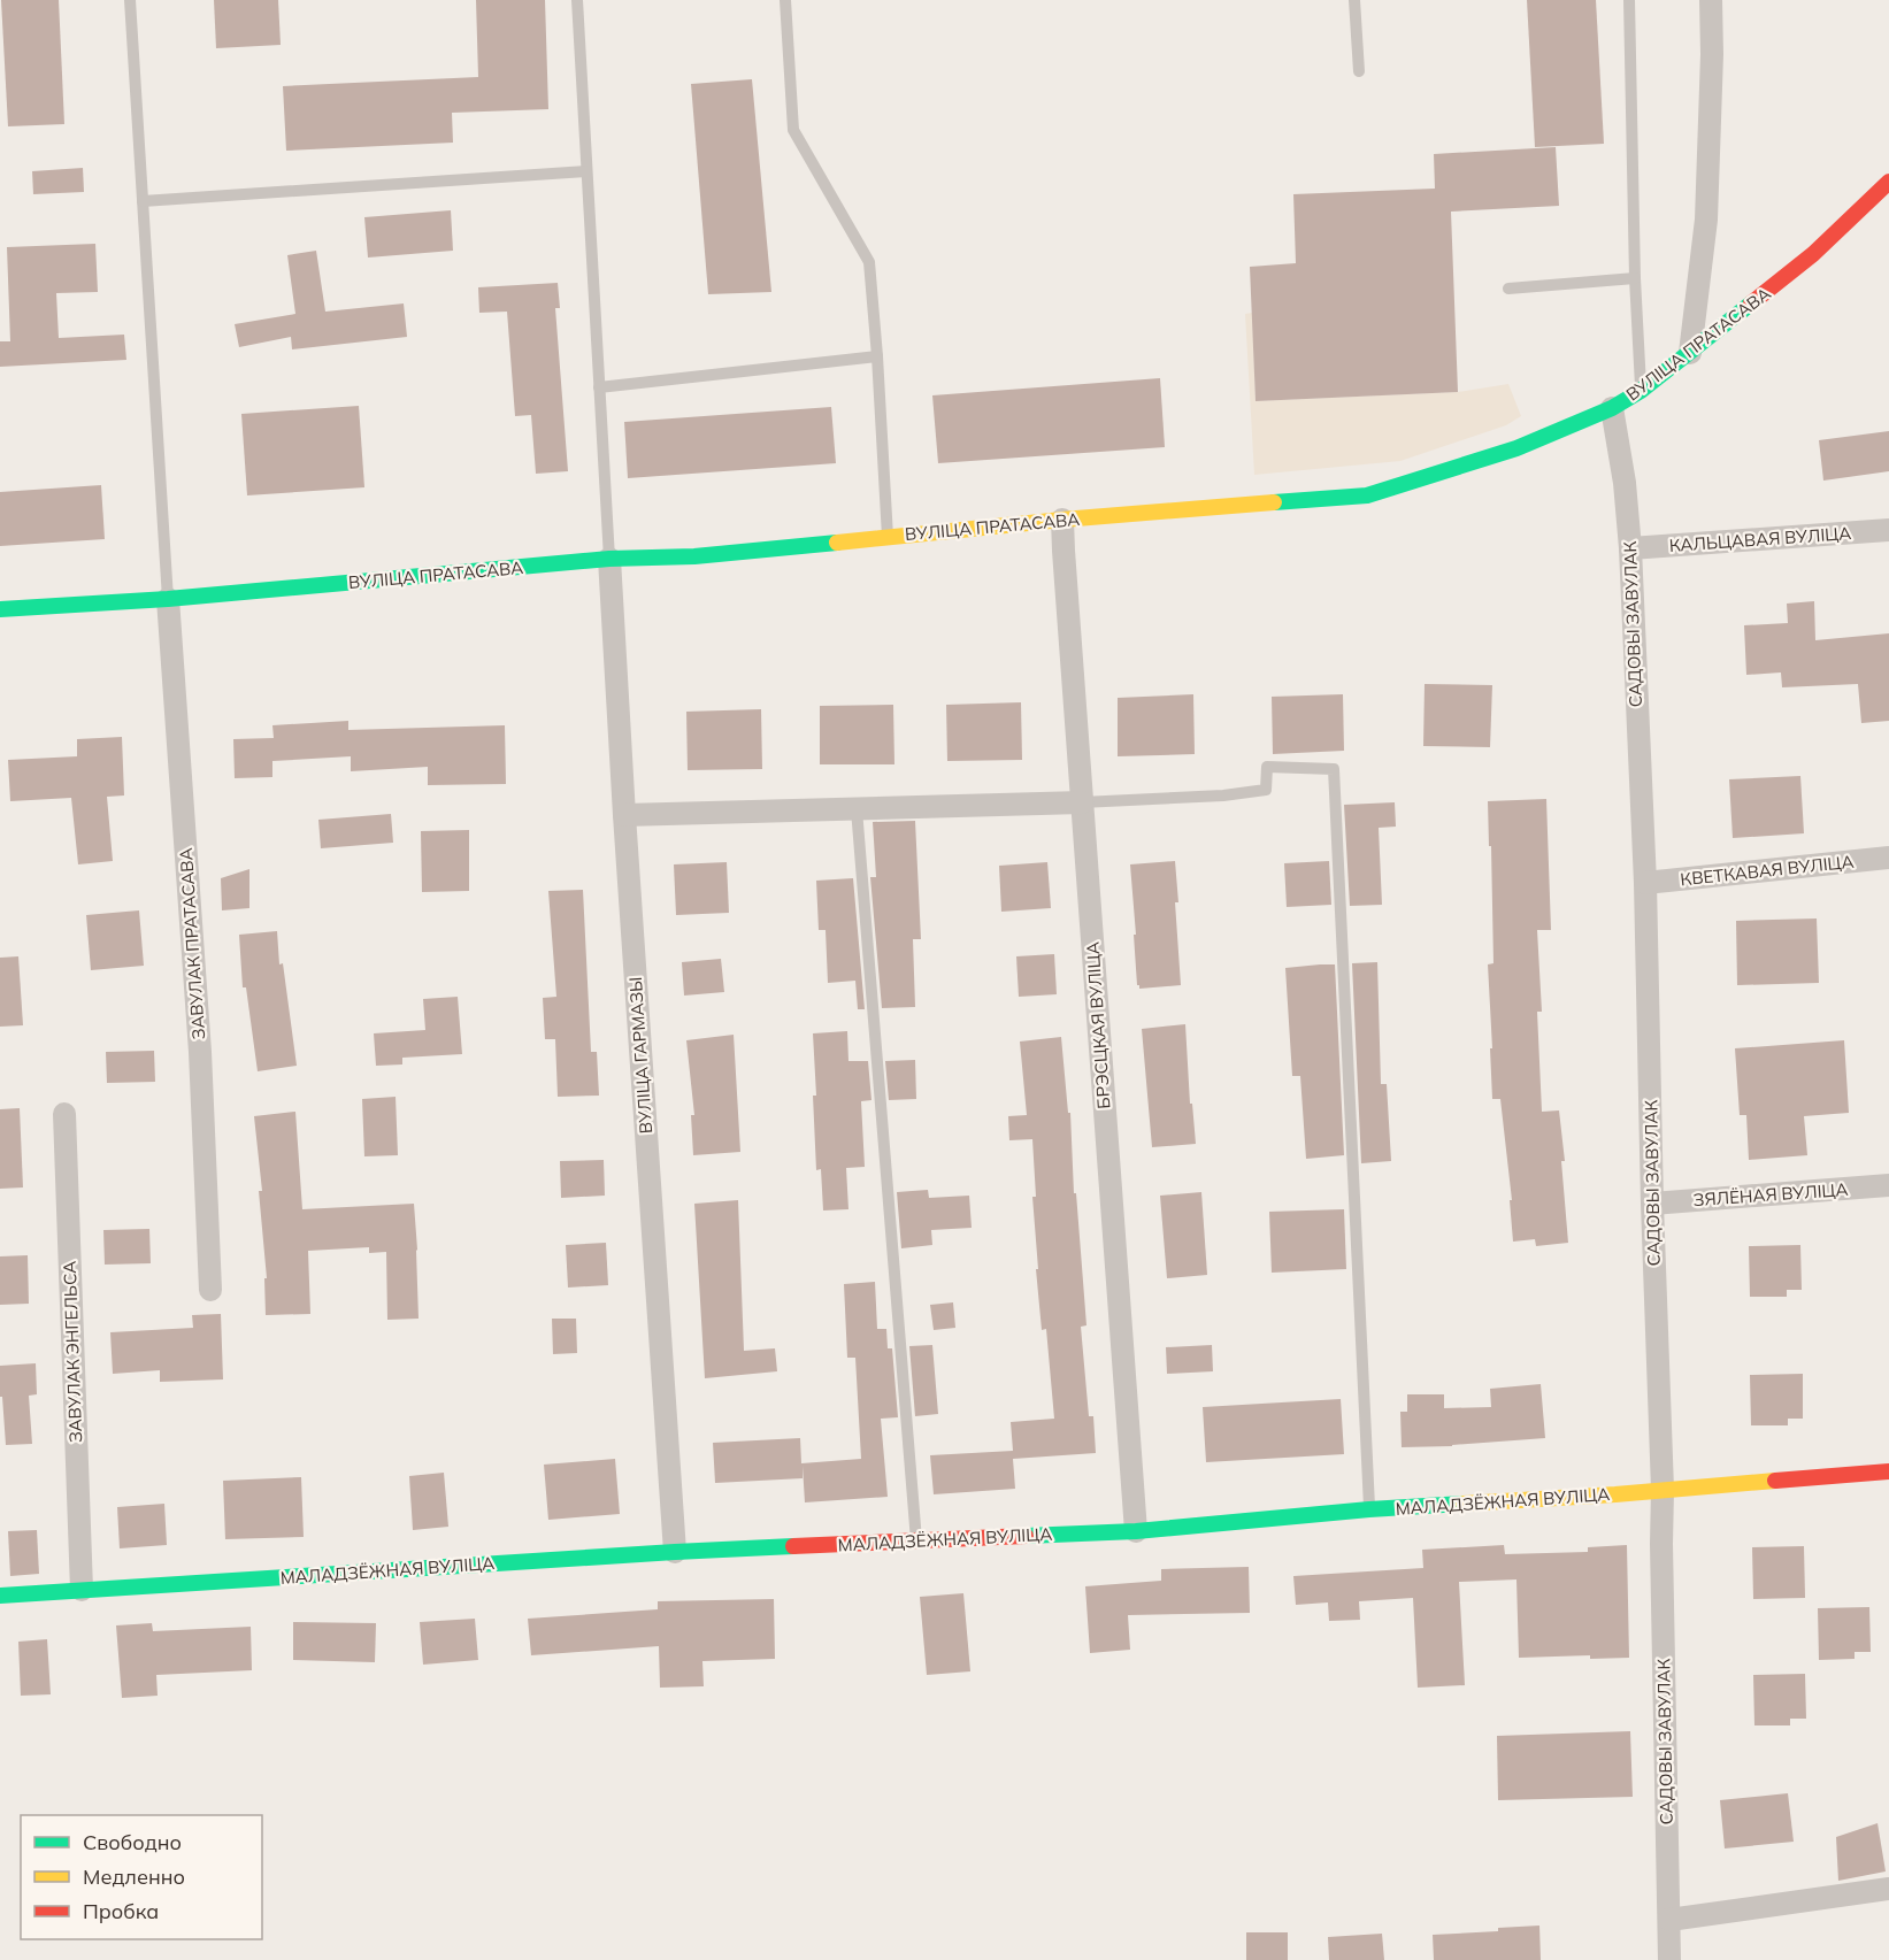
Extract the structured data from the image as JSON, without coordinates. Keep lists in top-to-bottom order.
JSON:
{
  "streets": {
    "main road": ["ВУЛІЦА ПРАТАСАВА", "МАЛАДЗЁЖНАЯ ВУЛІЦА"],
    "street": [
      "КАЛЬЦАВАЯ ВУЛІЦА",
      "САДОВЫ ЗАВУЛАК",
      "КВЕТКАВАЯ ВУЛІЦА",
      "ЗАВУЛАК ПРАТАСАВА",
      "БРЭСЦКАЯ ВУЛІЦА",
      "ВУЛІЦА ГАРМАЗЫ",
      "ЗЯЛЁНАЯ ВУЛІЦА",
      "ЗАВУЛАК ЭНГЕЛЬСА"
    ]
  },
  "crossings": [
    ["ВУЛІЦА ПРАТАСАВА", "САДОВЫ ЗАВУЛАК"],
    ["ВУЛІЦА ПРАТАСАВА", "ЗАВУЛАК ПРАТАСАВА"],
    ["ВУЛІЦА ПРАТАСАВА", "БРЭСЦКАЯ ВУЛІЦА"],
    ["ВУЛІЦА ПРАТАСАВА", "ВУЛІЦА ГАРМАЗЫ"],
    ["КАЛЬЦАВАЯ ВУЛІЦА", "САДОВЫ ЗАВУЛАК"],
    ["САДОВЫ ЗАВУЛАК", "КВЕТКАВАЯ ВУЛІЦА"],
    ["САДОВЫ ЗАВУЛАК", "ЗЯЛЁНАЯ ВУЛІЦА"],
    ["САДОВЫ ЗАВУЛАК", "МАЛАДЗЁЖНАЯ ВУЛІЦА"],
    ["БРЭСЦКАЯ ВУЛІЦА", "МАЛАДЗЁЖНАЯ ВУЛІЦА"],
    ["ВУЛІЦА ГАРМАЗЫ", "МАЛАДЗЁЖНАЯ ВУЛІЦА"],
    ["ЗАВУЛАК ЭНГЕЛЬСА", "МАЛАДЗЁЖНАЯ ВУЛІЦА"]
  ],
  "legend": ["Свободно", "Медленно", "Пробка"]
}
